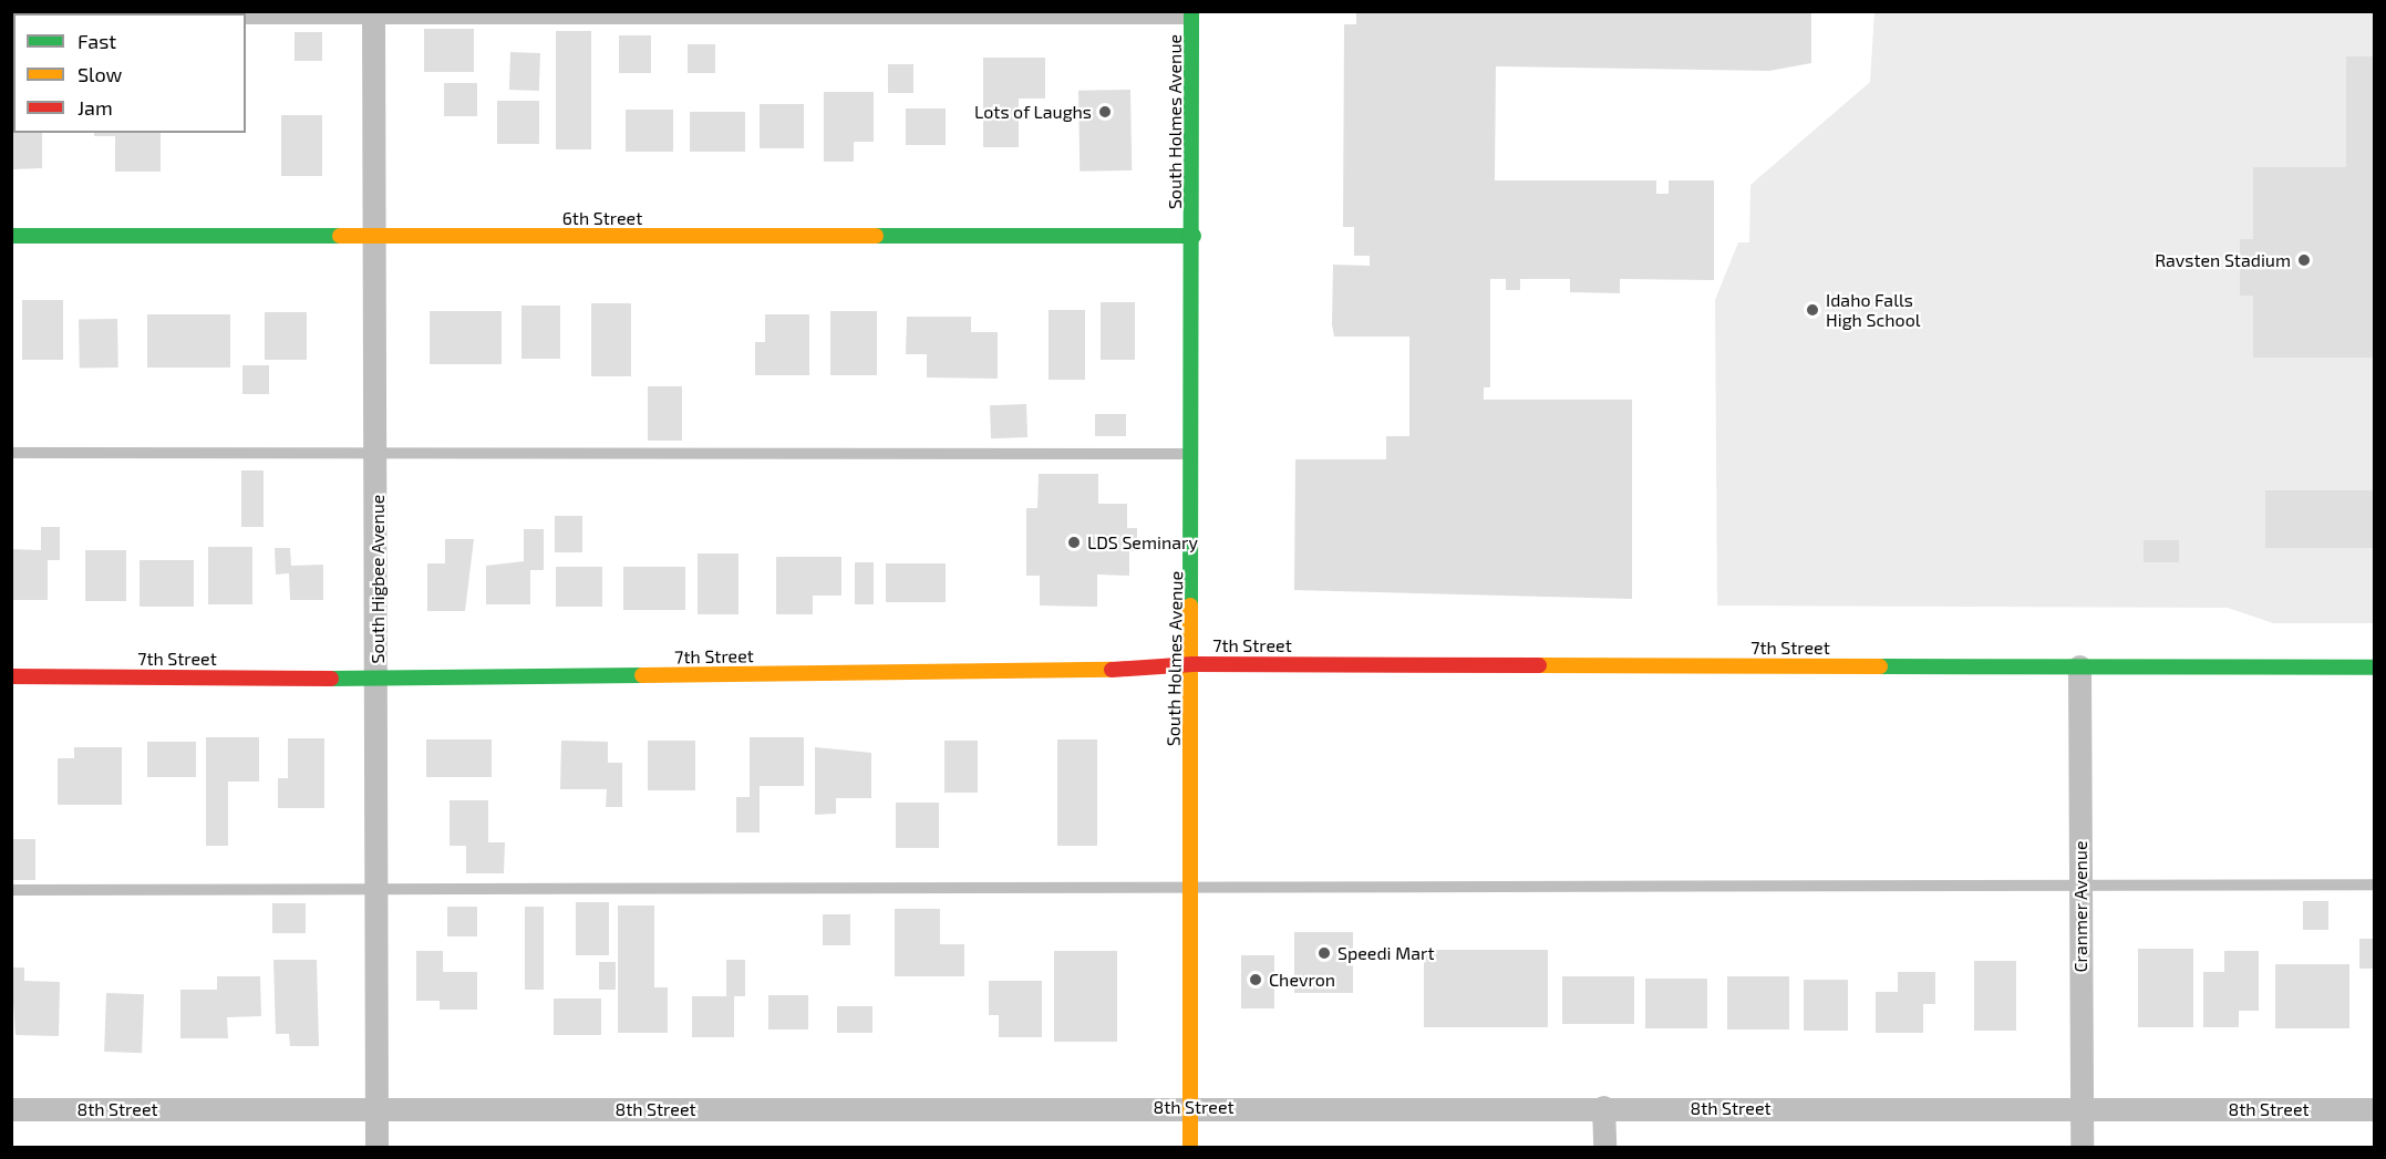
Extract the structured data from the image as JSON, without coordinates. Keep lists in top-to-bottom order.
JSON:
{
  "streets": {
    "street": [
      "South Holmes Avenue",
      "6th Street",
      "South Higbee Avenue",
      "7th Street",
      "Cranmer Avenue",
      "8th Street"
    ]
  },
  "crossings": [
    ["South Holmes Avenue", "6th Street"],
    ["South Holmes Avenue", "7th Street"],
    ["South Holmes Avenue", "8th Street"],
    ["6th Street", "South Higbee Avenue"],
    ["South Higbee Avenue", "7th Street"],
    ["South Higbee Avenue", "8th Street"],
    ["7th Street", "Cranmer Avenue"],
    ["Cranmer Avenue", "8th Street"]
  ],
  "places": [
    "Lots of Laughs",
    "Ravsten Stadium",
    "Idaho Falls High School",
    "LDS Seminary",
    "Speedi Mart",
    "Chevron"
  ],
  "legend": ["Fast", "Slow", "Jam"]
}
